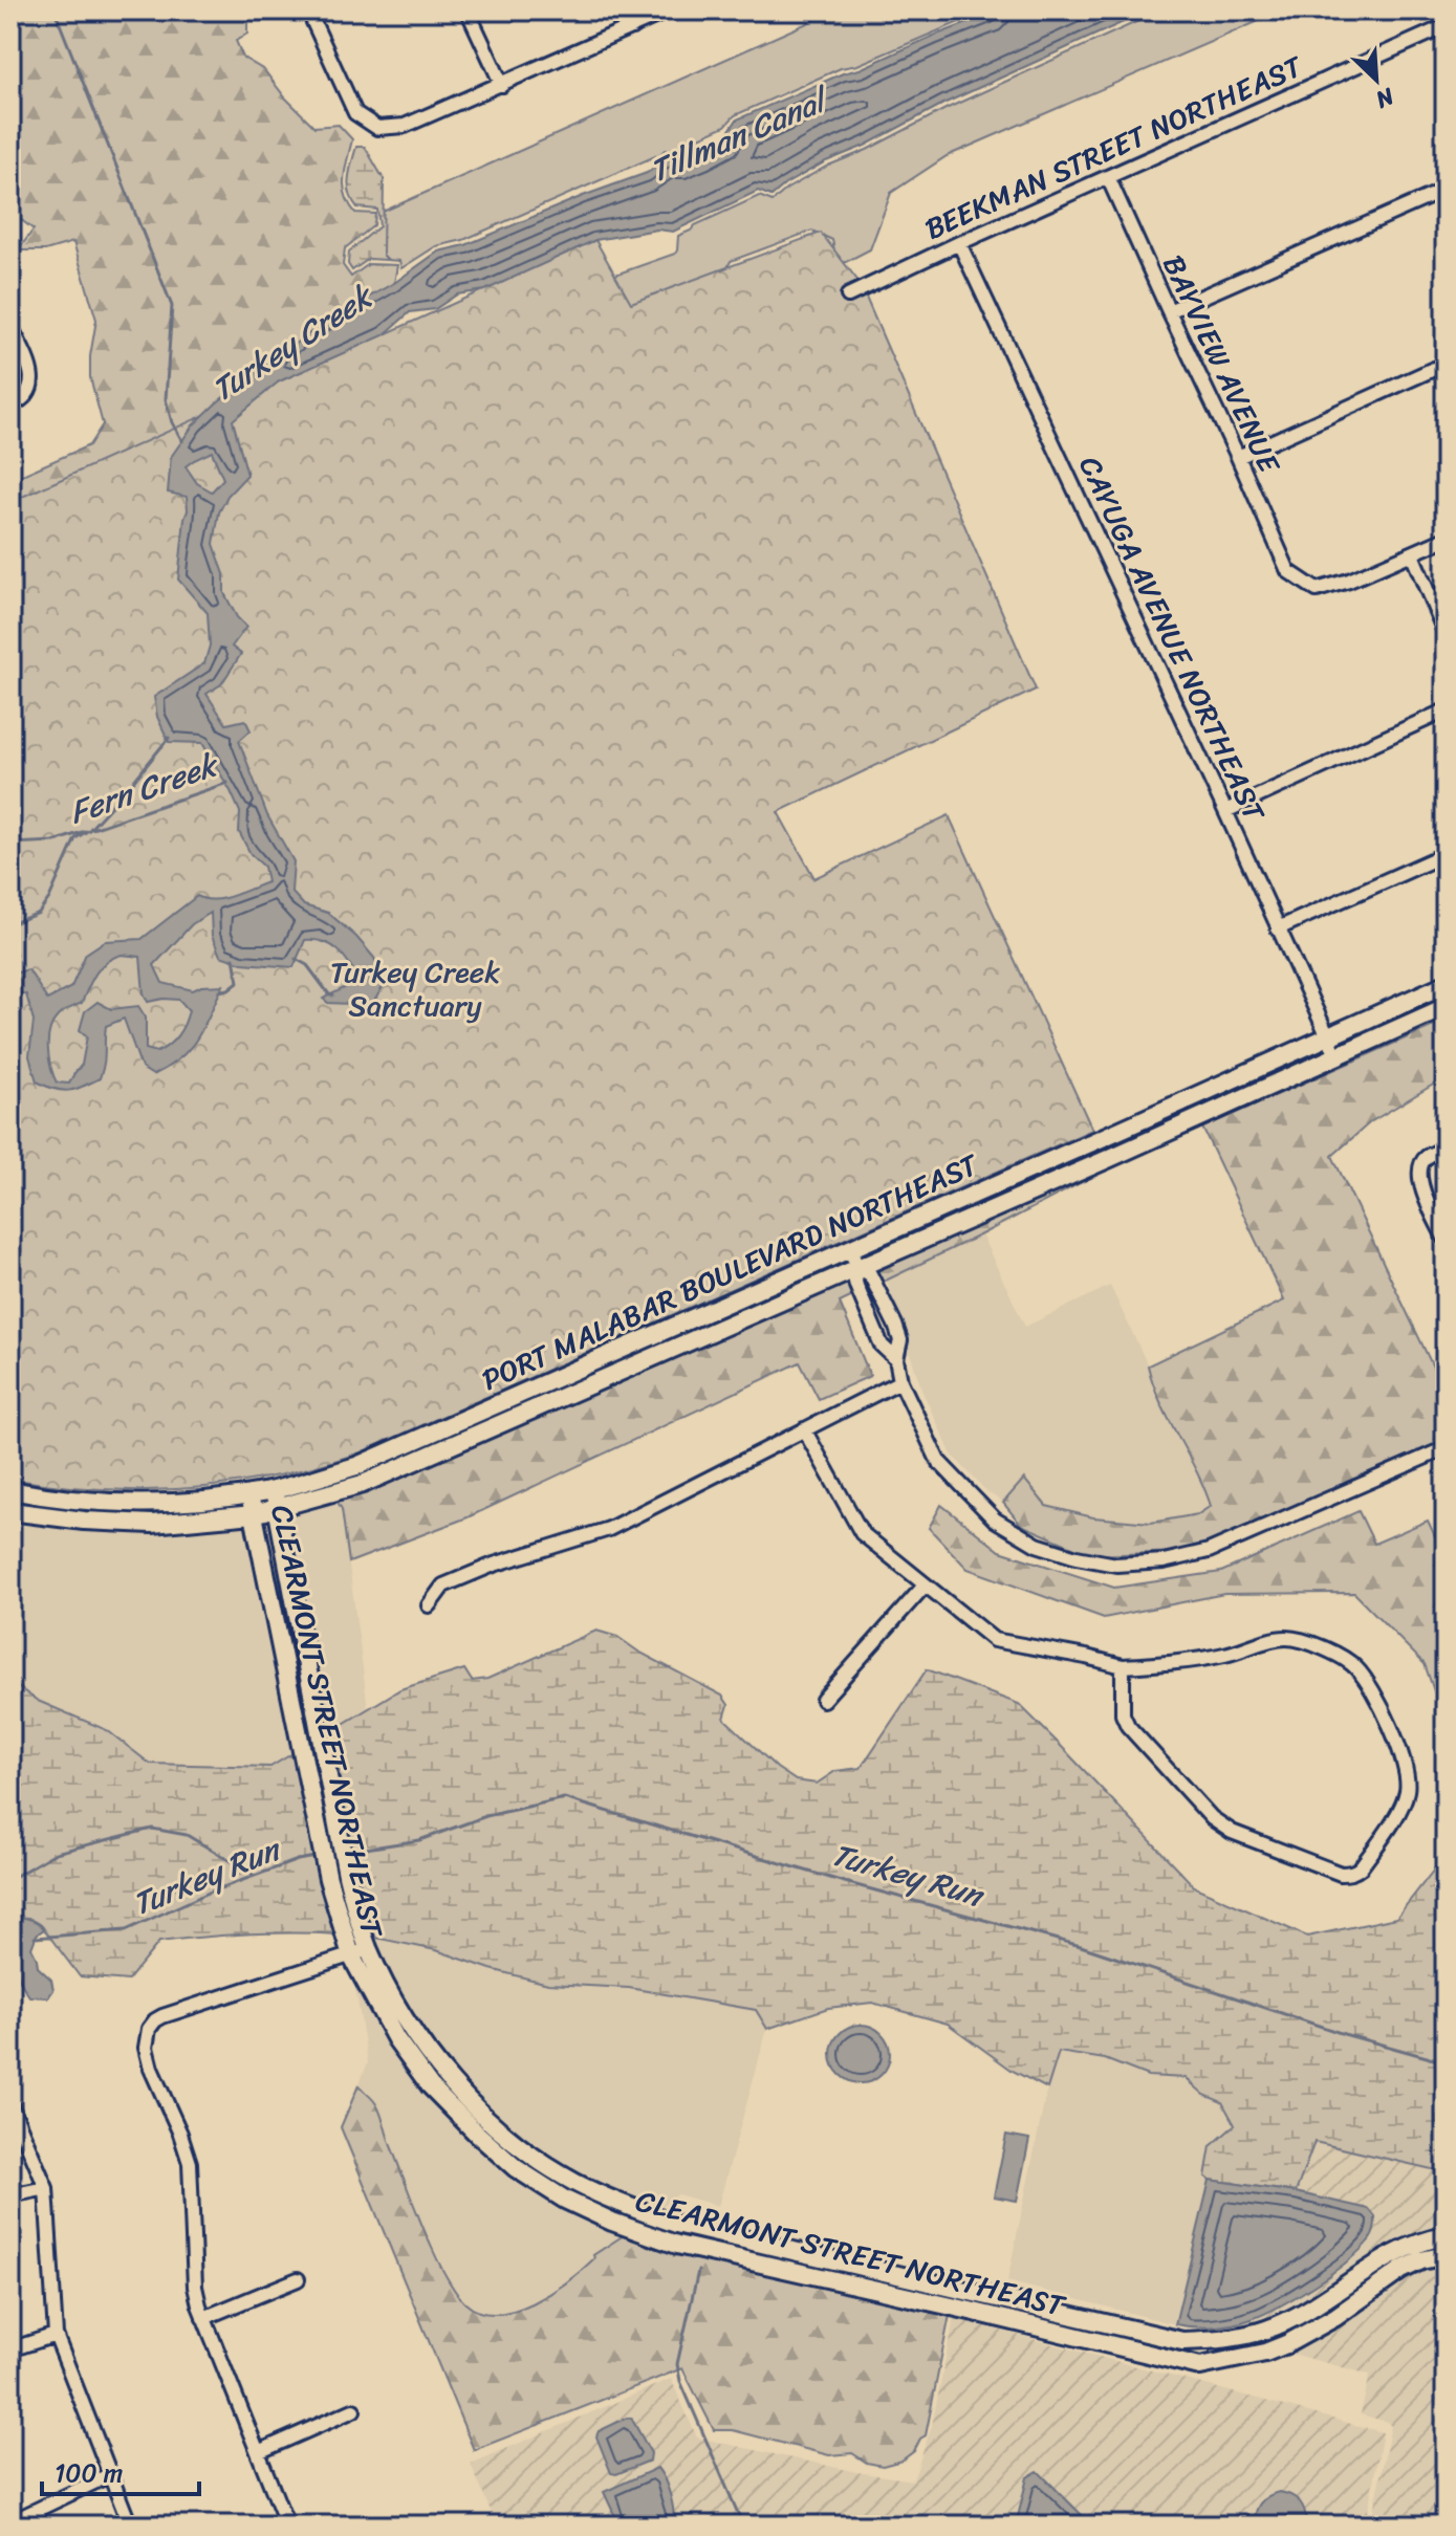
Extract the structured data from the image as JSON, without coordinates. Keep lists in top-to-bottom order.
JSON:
{
  "streets": {
    "street": [
      "BEEKMAN STREET NORTHEAST",
      "BAYVIEW AVENUE",
      "CAYUGA AVENUE NORTHEAST",
      "PORT MALABAR BOULEVARD NORTHEAST",
      "CLEARMONT STREET NORTHEAST"
    ]
  },
  "crossings": [
    ["BEEKMAN STREET NORTHEAST", "BAYVIEW AVENUE"],
    ["BEEKMAN STREET NORTHEAST", "CAYUGA AVENUE NORTHEAST"],
    ["CAYUGA AVENUE NORTHEAST", "PORT MALABAR BOULEVARD NORTHEAST"],
    ["PORT MALABAR BOULEVARD NORTHEAST", "CLEARMONT STREET NORTHEAST"]
  ],
  "water": [
    "Tillman Canal",
    "Turkey Creek",
    "Fern Creek",
    "Turkey Run"
  ],
  "parks": ["Turkey Creek Sanctuary"],
  "scale_bar": "100 m",
  "north": "bottom right"
}
